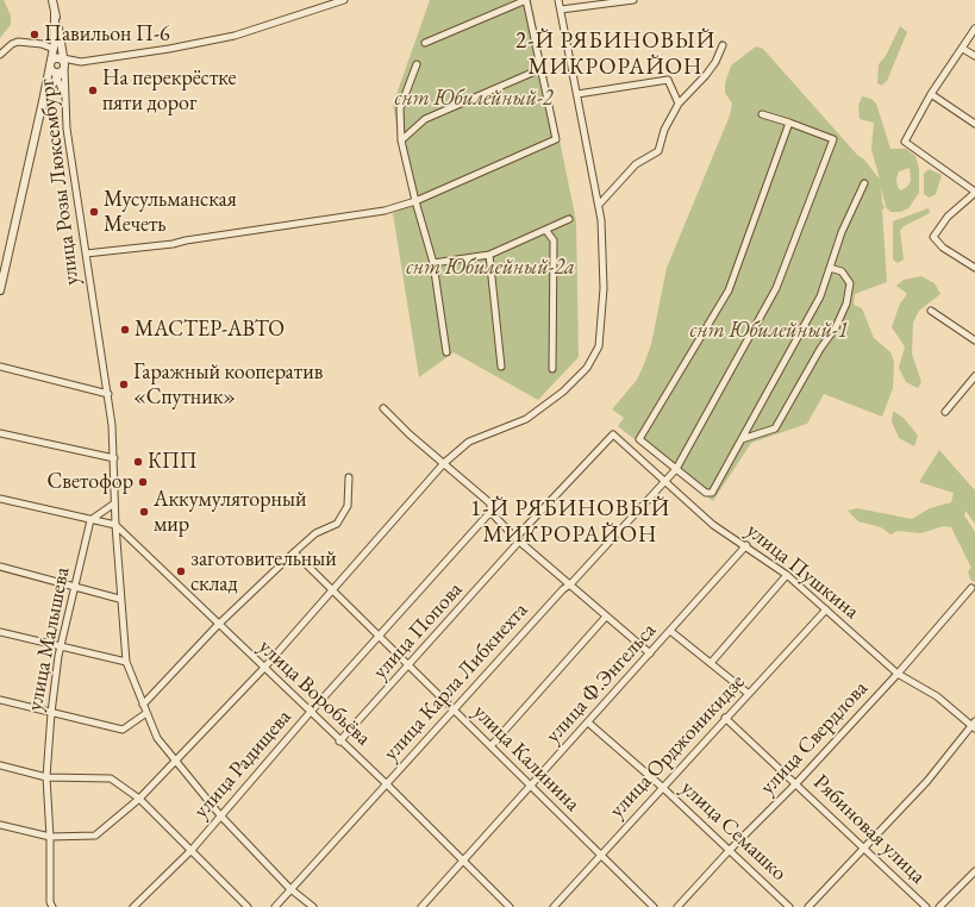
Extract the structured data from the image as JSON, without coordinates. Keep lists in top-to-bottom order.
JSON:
{
  "streets": {
    "street": [
      "улица Розы Люксембург",
      "улица Пушкина",
      "улица Попова",
      "улица Малышева",
      "улица Карла Либкнехта",
      "улица Ф.Энгельса",
      "улица Воробьёва",
      "улица Свердлова",
      "улица Орджоникидзе",
      "улица Калинина",
      "улица Радищева",
      "Рябиновая улица",
      "улица Семашко"
    ]
  },
  "crossings": [
    ["улица Розы Люксембург", "улица Карла Либкнехта"],
    ["улица Розы Люксембург", "улица Воробьёва"],
    ["улица Розы Люксембург", "улица Радищева"],
    ["улица Пушкина", "улица Попова"],
    ["улица Пушкина", "улица Карла Либкнехта"],
    ["улица Пушкина", "улица Ф.Энгельса"],
    ["улица Пушкина", "улица Свердлова"],
    ["улица Пушкина", "улица Орджоникидзе"],
    ["улица Попова", "улица Воробьёва"],
    ["улица Попова", "улица Калинина"],
    ["улица Карла Либкнехта", "улица Воробьёва"],
    ["улица Карла Либкнехта", "улица Калинина"],
    ["улица Ф.Энгельса", "улица Воробьёва"],
    ["улица Ф.Энгельса", "улица Калинина"],
    ["улица Ф.Энгельса", "улица Семашко"],
    ["улица Воробьёва", "улица Радищева"],
    ["улица Свердлова", "Рябиновая улица"],
    ["улица Свердлова", "улица Семашко"],
    ["улица Орджоникидзе", "улица Калинина"],
    ["улица Орджоникидзе", "Рябиновая улица"],
    ["улица Орджоникидзе", "улица Семашко"],
    ["улица Калинина", "улица Радищева"]
  ],
  "districts": ["2-Й РЯБИНОВЫЙ МИКРОРАЙОН", "1-Й РЯБИНОВЫЙ МИКРОРАЙОН"],
  "parks": ["снт Юбилейный-2", "снт Юбилейный-2а", "снт Юбилейный-1"],
  "places": [
    "Павильон П-6",
    "На перекрёстке пяти дорог",
    "Мусульманская Мечеть",
    "МАСТЕР-АВТО",
    "Гаражный кооператив «Спутник»",
    "КПП",
    "Светофор",
    "Аккумуляторный мир",
    "заготовительный склад"
  ]
}
